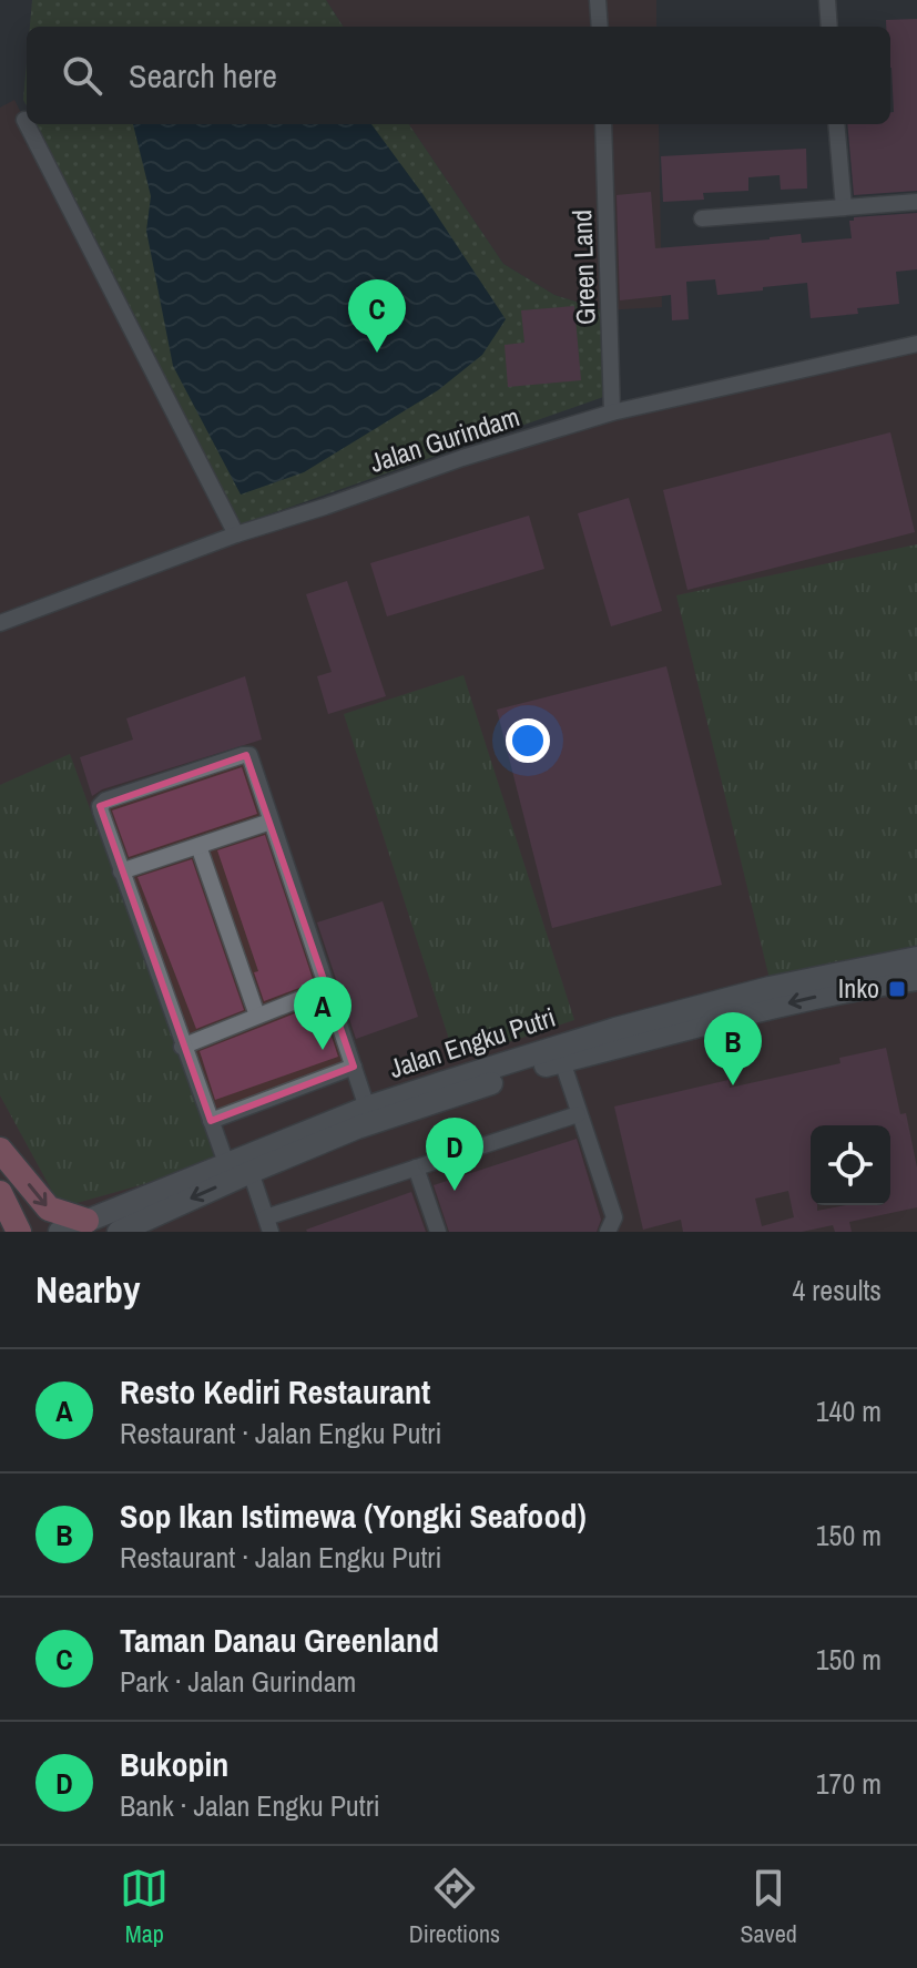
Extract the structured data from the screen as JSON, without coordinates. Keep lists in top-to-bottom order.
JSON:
{
  "streets": {
    "main road": ["Jalan Engku Putri"],
    "street": ["Green Land", "Jalan Gurindam"]
  },
  "crossings": [
    ["Green Land", "Jalan Gurindam"]
  ],
  "places": {
    "transit": ["Inko"]
  },
  "page": {
    "search": "Search here",
    "pins": [
      "C",
      "A",
      "B",
      "D"
    ],
    "heading": ["Nearby", "4 results"],
    "list": [
      {
        "mark": "A",
        "name": "Resto Kediri Restaurant",
        "note": "Restaurant · Jalan Engku Putri",
        "value": "140 m"
      },
      {
        "mark": "B",
        "name": "Sop Ikan Istimewa (Yongki Seafood)",
        "note": "Restaurant · Jalan Engku Putri",
        "value": "150 m"
      },
      {
        "mark": "C",
        "name": "Taman Danau Greenland",
        "note": "Park · Jalan Gurindam",
        "value": "150 m"
      },
      {
        "mark": "D",
        "name": "Bukopin",
        "note": "Bank · Jalan Engku Putri",
        "value": "170 m"
      }
    ],
    "nav": ["Map", "Directions", "Saved"]
  }
}
